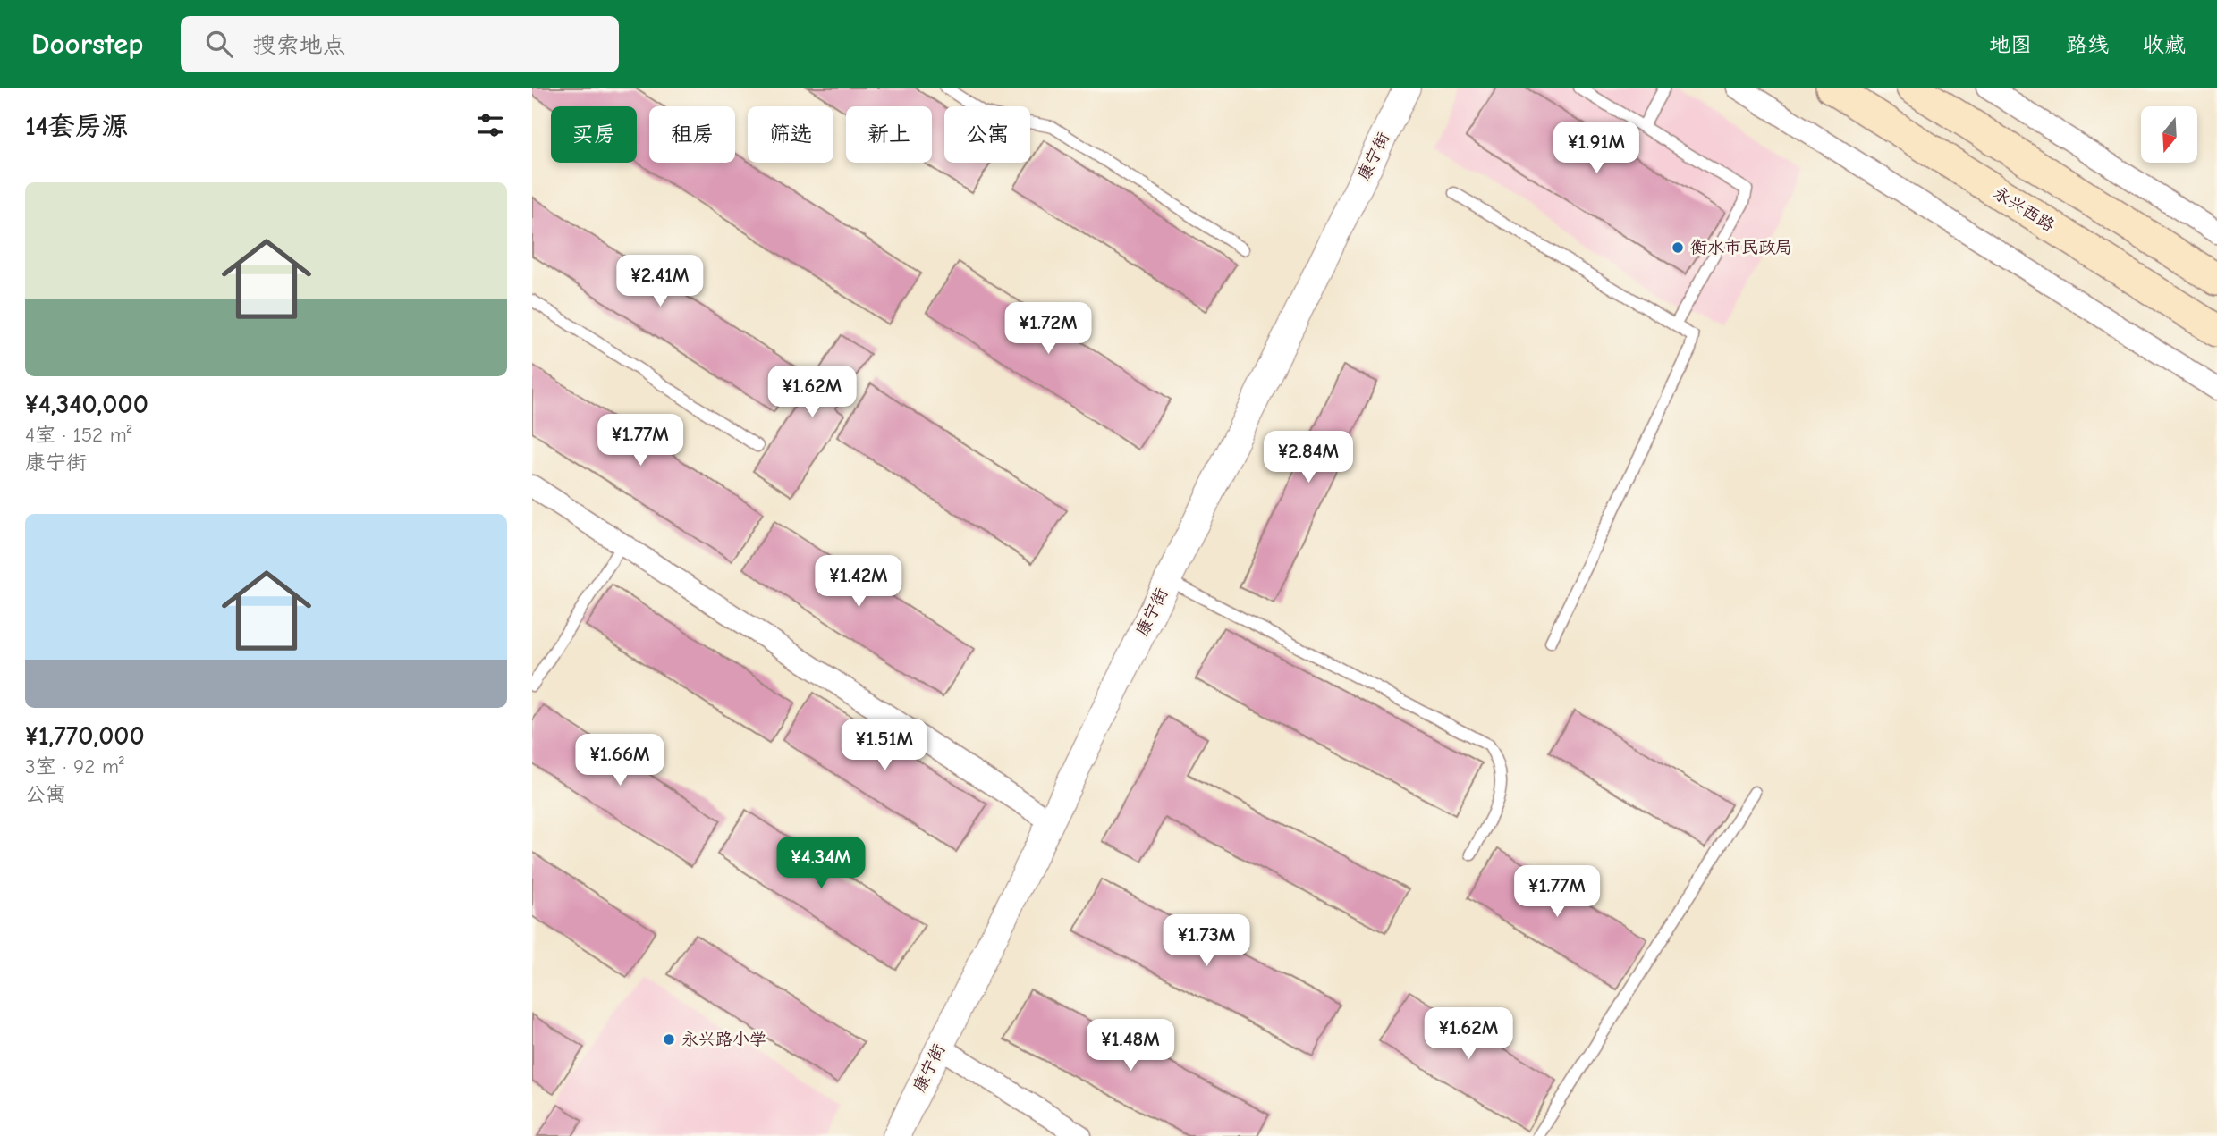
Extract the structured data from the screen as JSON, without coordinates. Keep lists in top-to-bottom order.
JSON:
{
  "streets": {
    "main road": ["永兴西路"],
    "street": ["康宁街"]
  },
  "places": ["衡水市民政局", "永兴路小学"],
  "north": "bottom",
  "page": {
    "header": "Doorstep",
    "search": "搜索地点",
    "nav": ["地图", "路线", "收藏"],
    "heading": "14套房源",
    "chip": [
      "买房",
      "租房",
      "筛选",
      "新上",
      "公寓"
    ],
    "price": [
      "¥1.91M",
      "¥2.41M",
      "¥1.72M",
      "¥1.62M",
      "¥1.77M",
      "¥2.84M",
      "¥1.42M",
      "¥1.51M",
      "¥1.66M",
      "¥4.34M",
      "¥1.77M",
      "¥1.73M",
      "¥1.62M",
      "¥1.48M"
    ],
    "list": [
      {
        "name": "¥4,340,000",
        "note": "4室 · 152 m² · 康宁街"
      },
      {
        "name": "¥1,770,000",
        "note": "3室 · 92 m² · 公寓"
      }
    ]
  }
}
